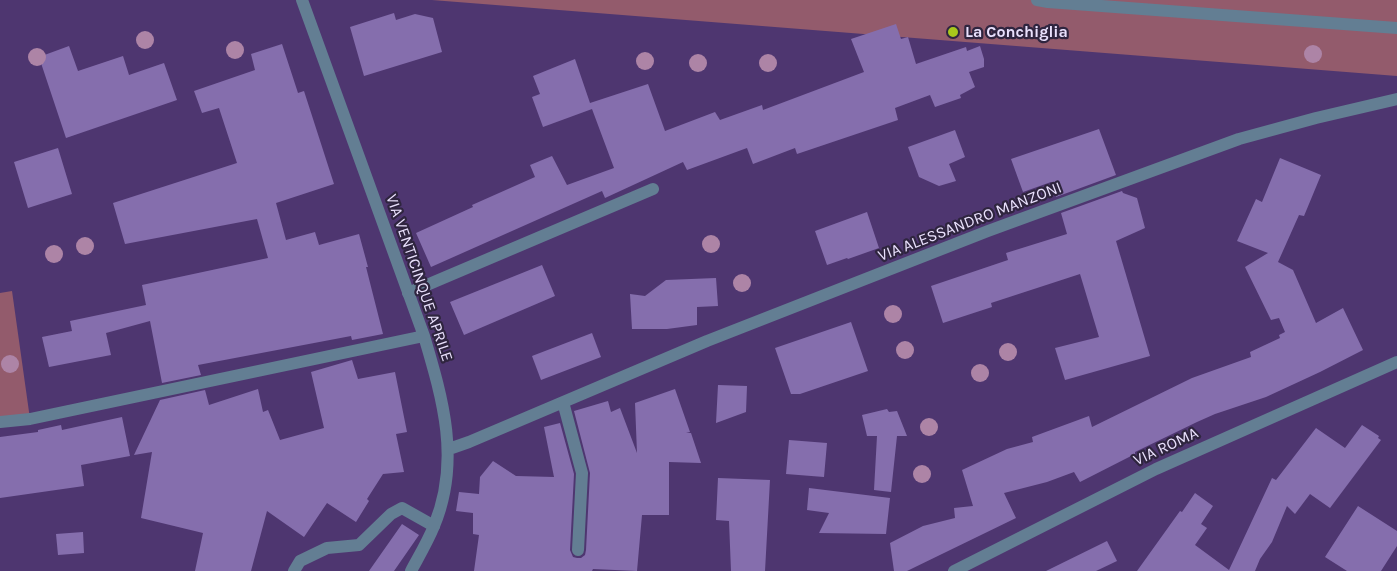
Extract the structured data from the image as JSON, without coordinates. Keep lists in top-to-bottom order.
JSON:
{
  "streets": {
    "street": ["VIA ALESSANDRO MANZONI", "VIA VENTICINQUE APRILE", "VIA ROMA"]
  },
  "crossings": [
    ["VIA ALESSANDRO MANZONI", "VIA VENTICINQUE APRILE"]
  ],
  "places": ["La Conchiglia"]
}
